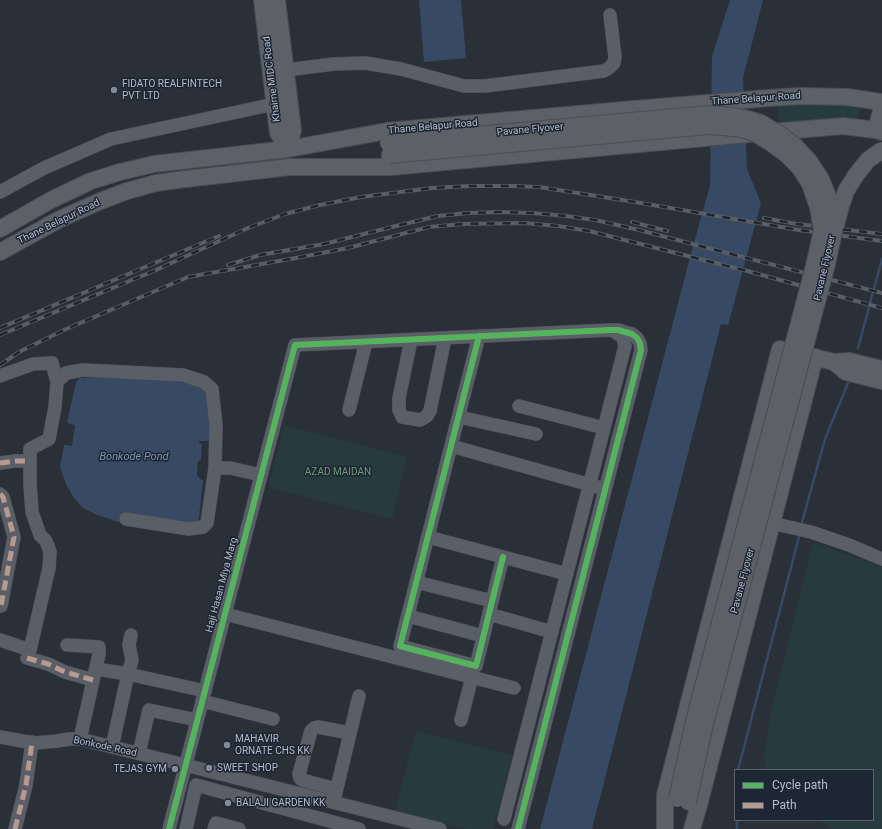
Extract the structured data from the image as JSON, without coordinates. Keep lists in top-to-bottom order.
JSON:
{
  "streets": {
    "main road": ["Khairne MIDC Road", "Thane Belapur Road", "Pavane Flyover"],
    "street": ["Haji Hasan Miya Marg", "Bonkode Road"]
  },
  "crossings": [
    ["Khairne MIDC Road", "Thane Belapur Road"],
    ["Khairne MIDC Road", "Pavane Flyover"],
    ["Thane Belapur Road", "Pavane Flyover"],
    ["Haji Hasan Miya Marg", "Bonkode Road"]
  ],
  "water": ["Bonkode Pond"],
  "parks": ["AZAD MAIDAN"],
  "places": [
    "FIDATO REALFINTECH PVT LTD",
    "MAHAVIR ORNATE CHS KK",
    "SWEET SHOP",
    "TEJAS GYM",
    "BALAJI GARDEN KK"
  ],
  "legend": ["Cycle path", "Path"]
}
